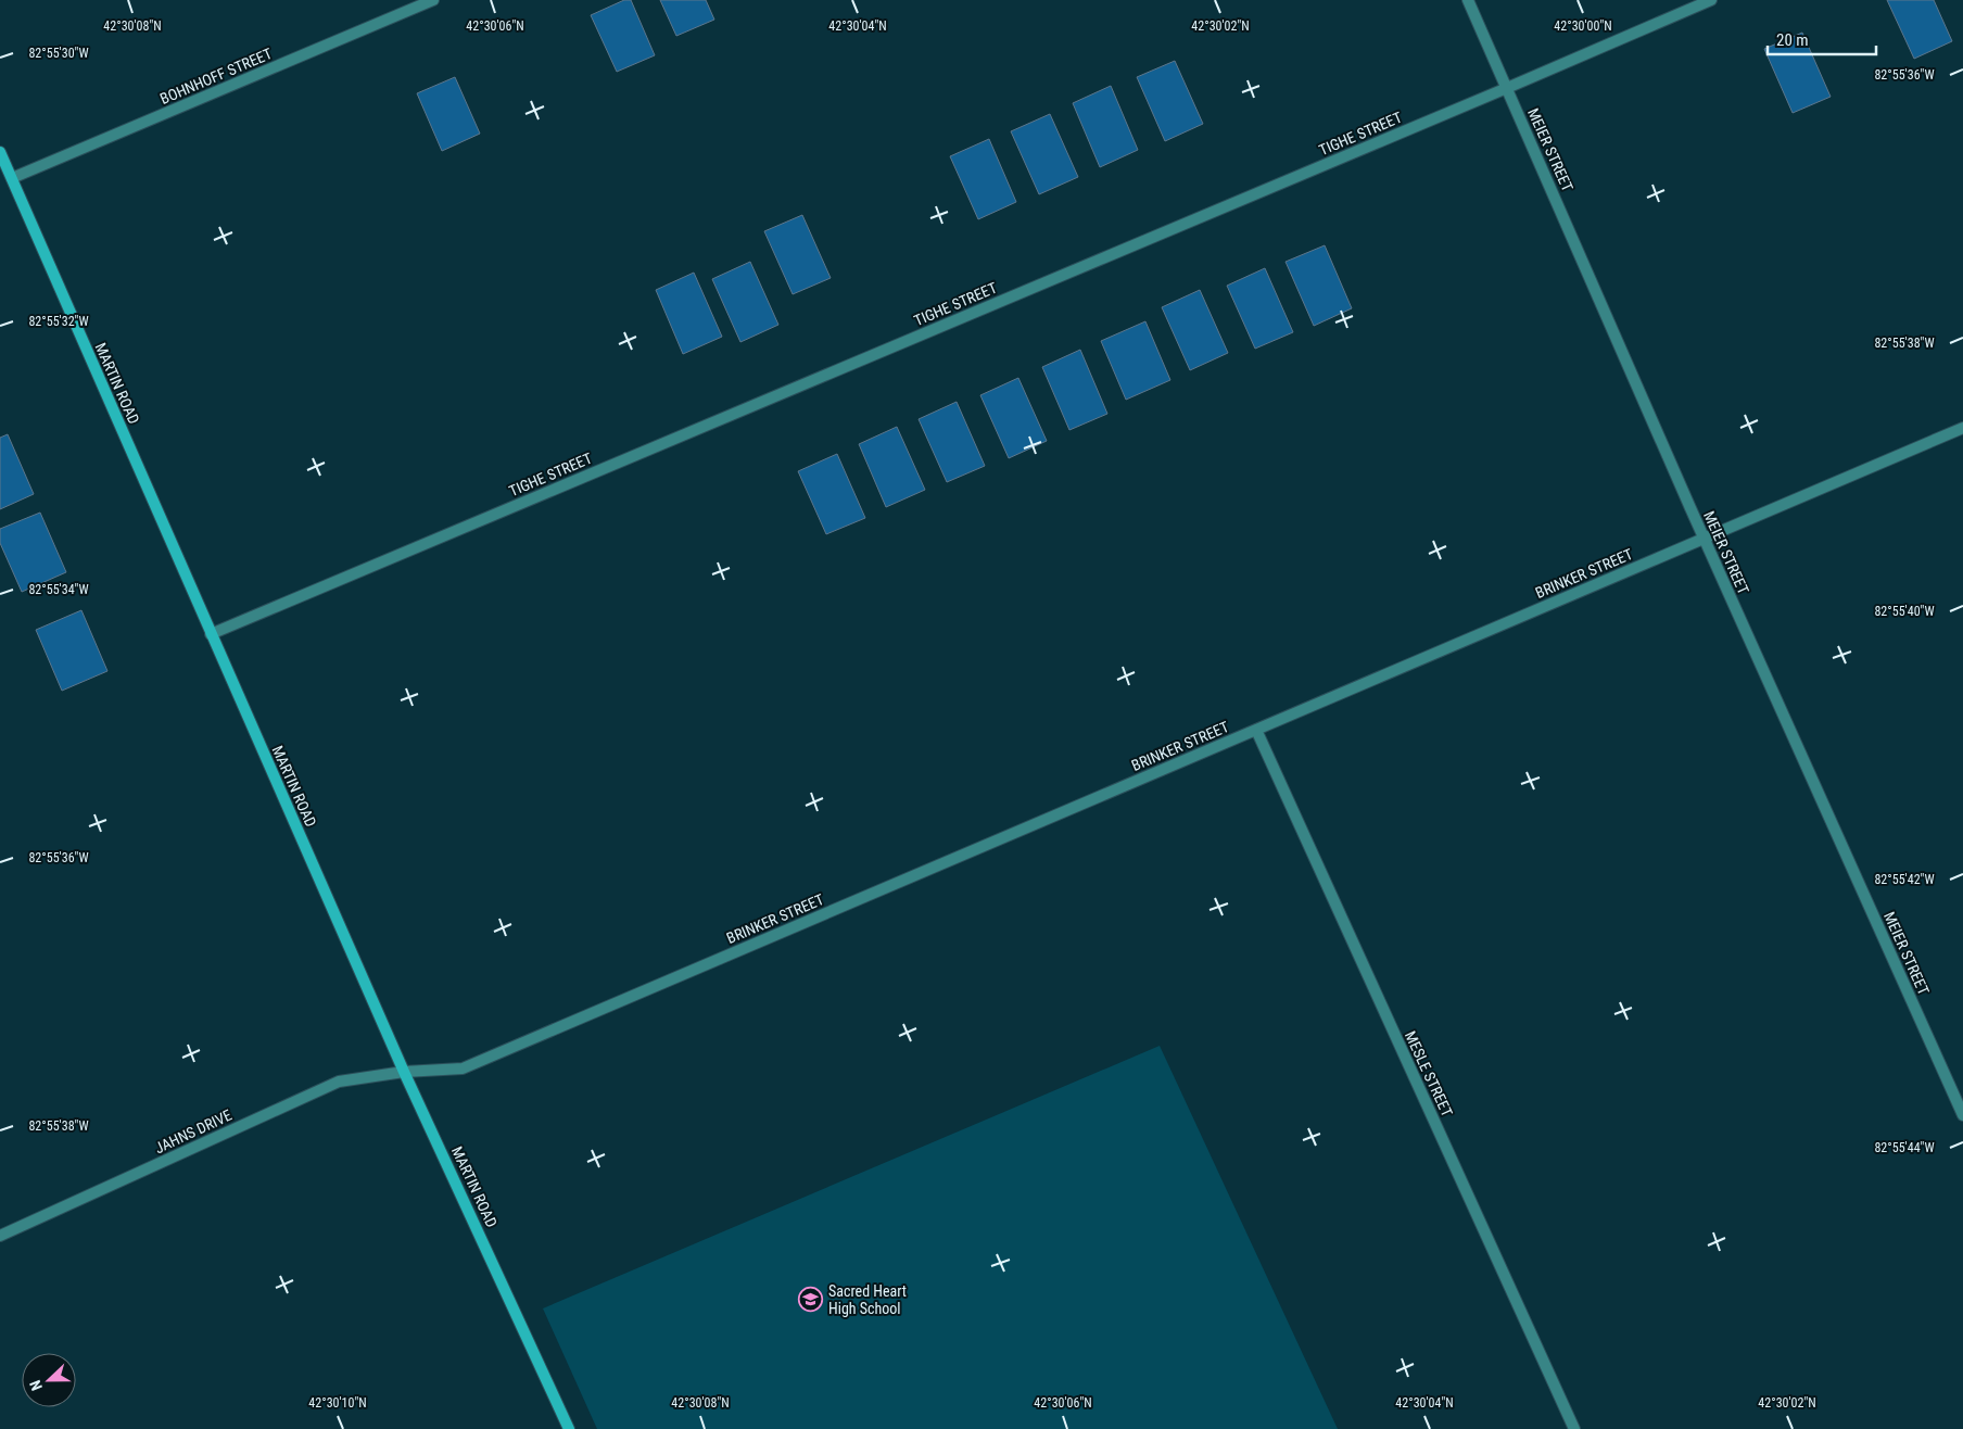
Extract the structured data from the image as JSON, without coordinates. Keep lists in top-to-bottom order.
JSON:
{
  "streets": {
    "street": [
      "BOHNHOFF STREET",
      "TIGHE STREET",
      "MEIER STREET",
      "MARTIN ROAD",
      "BRINKER STREET",
      "MESLE STREET",
      "JAHNS DRIVE"
    ]
  },
  "crossings": [
    ["BOHNHOFF STREET", "MARTIN ROAD"],
    ["TIGHE STREET", "MEIER STREET"],
    ["TIGHE STREET", "MARTIN ROAD"],
    ["MEIER STREET", "BRINKER STREET"],
    ["MARTIN ROAD", "BRINKER STREET"],
    ["MARTIN ROAD", "JAHNS DRIVE"],
    ["BRINKER STREET", "MESLE STREET"],
    ["BRINKER STREET", "JAHNS DRIVE"]
  ],
  "places": {
    "school or university": ["Sacred Heart High School"]
  },
  "scale_bar": "20 m",
  "north": "left",
  "coordinates": [
    "42°30'00\"N",
    "42°30'08\"N",
    "42°30'06\"N",
    "42°30'04\"N",
    "42°30'02\"N",
    "82°55'30\"W",
    "82°55'36\"W",
    "82°55'32\"W",
    "82°55'38\"W",
    "82°55'34\"W",
    "82°55'40\"W",
    "82°55'42\"W",
    "82°55'44\"W",
    "42°30'10\"N"
  ]
}
